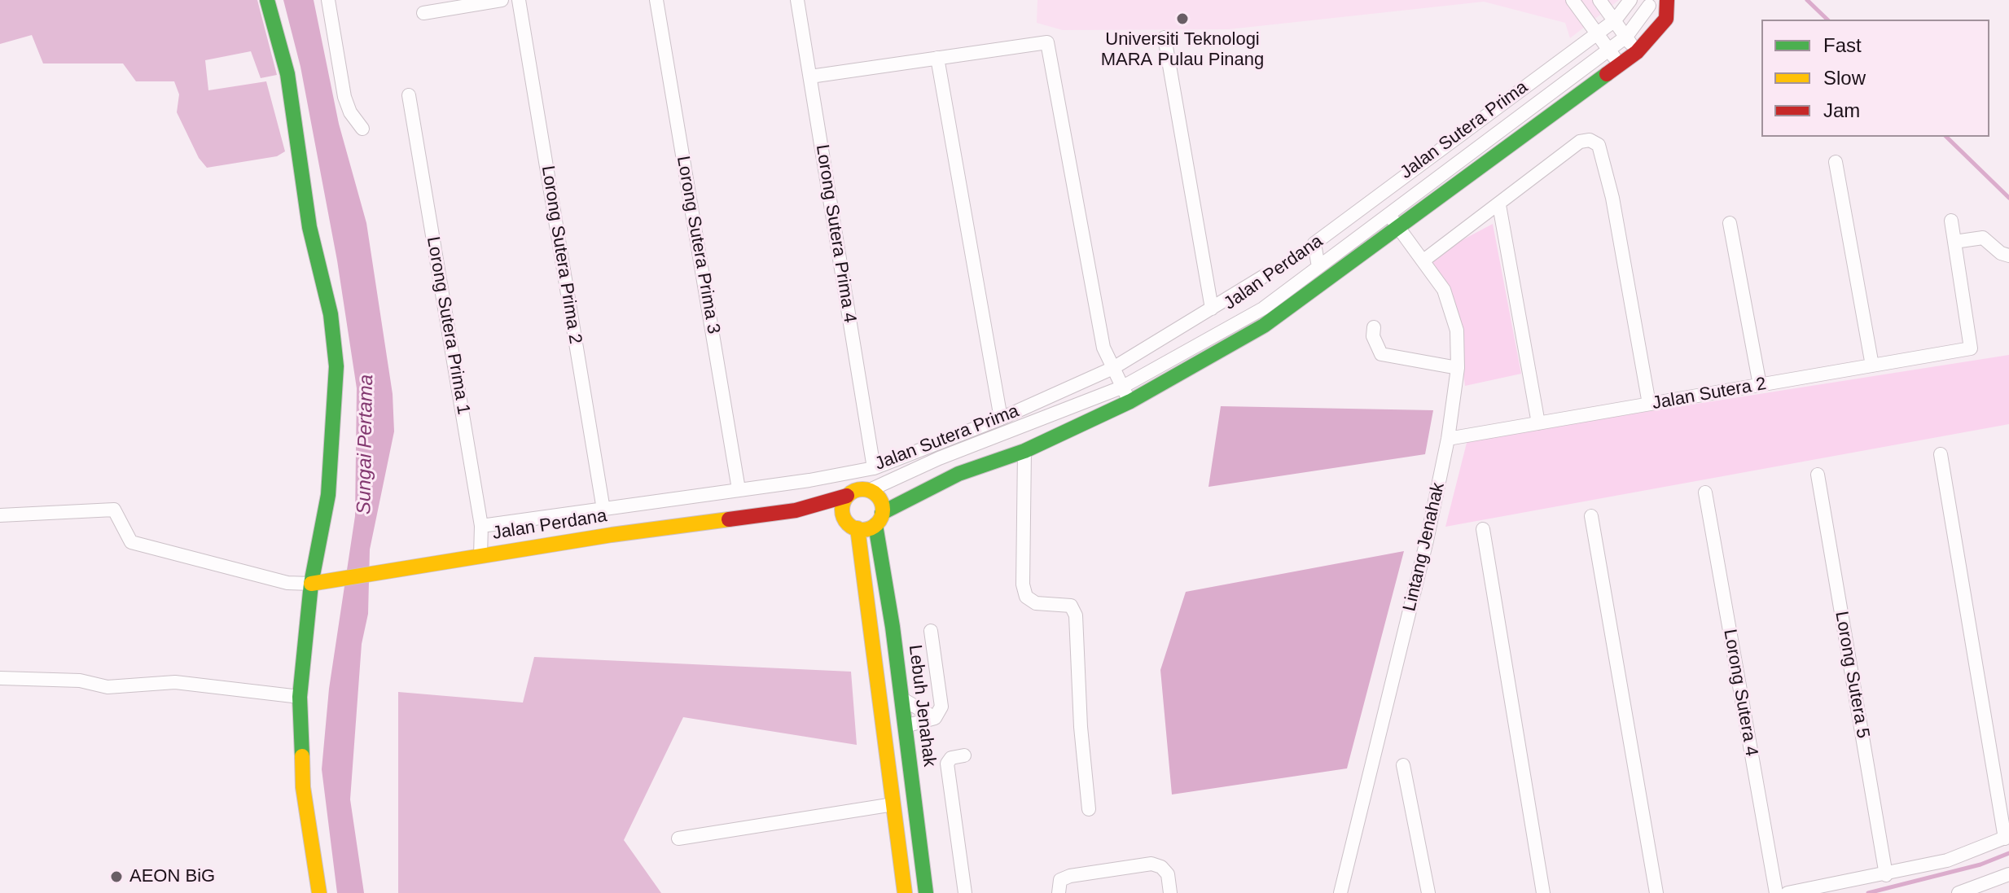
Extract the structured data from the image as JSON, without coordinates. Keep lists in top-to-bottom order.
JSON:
{
  "streets": {
    "street": [
      "Jalan Sutera Prima",
      "Lorong Sutera Prima 4",
      "Lorong Sutera Prima 3",
      "Lorong Sutera Prima 2",
      "Jalan Perdana",
      "Lorong Sutera Prima 1",
      "Jalan Sutera 2",
      "Lintang Jenahak",
      "Lorong Sutera 5",
      "Lorong Sutera 4",
      "Lebuh Jenahak"
    ]
  },
  "crossings": [
    ["Jalan Sutera Prima", "Lorong Sutera Prima 4"],
    ["Jalan Sutera Prima", "Lorong Sutera Prima 3"],
    ["Jalan Sutera Prima", "Lorong Sutera Prima 2"],
    ["Jalan Sutera Prima", "Jalan Perdana"],
    ["Jalan Sutera Prima", "Lorong Sutera Prima 1"],
    ["Jalan Perdana", "Lorong Sutera Prima 1"],
    ["Jalan Perdana", "Lintang Jenahak"],
    ["Jalan Perdana", "Lebuh Jenahak"],
    ["Jalan Sutera 2", "Lintang Jenahak"]
  ],
  "water": ["Sungai Pertama"],
  "places": ["Universiti Teknologi MARA Pulau Pinang", "AEON BiG"],
  "legend": ["Fast", "Slow", "Jam"]
}
